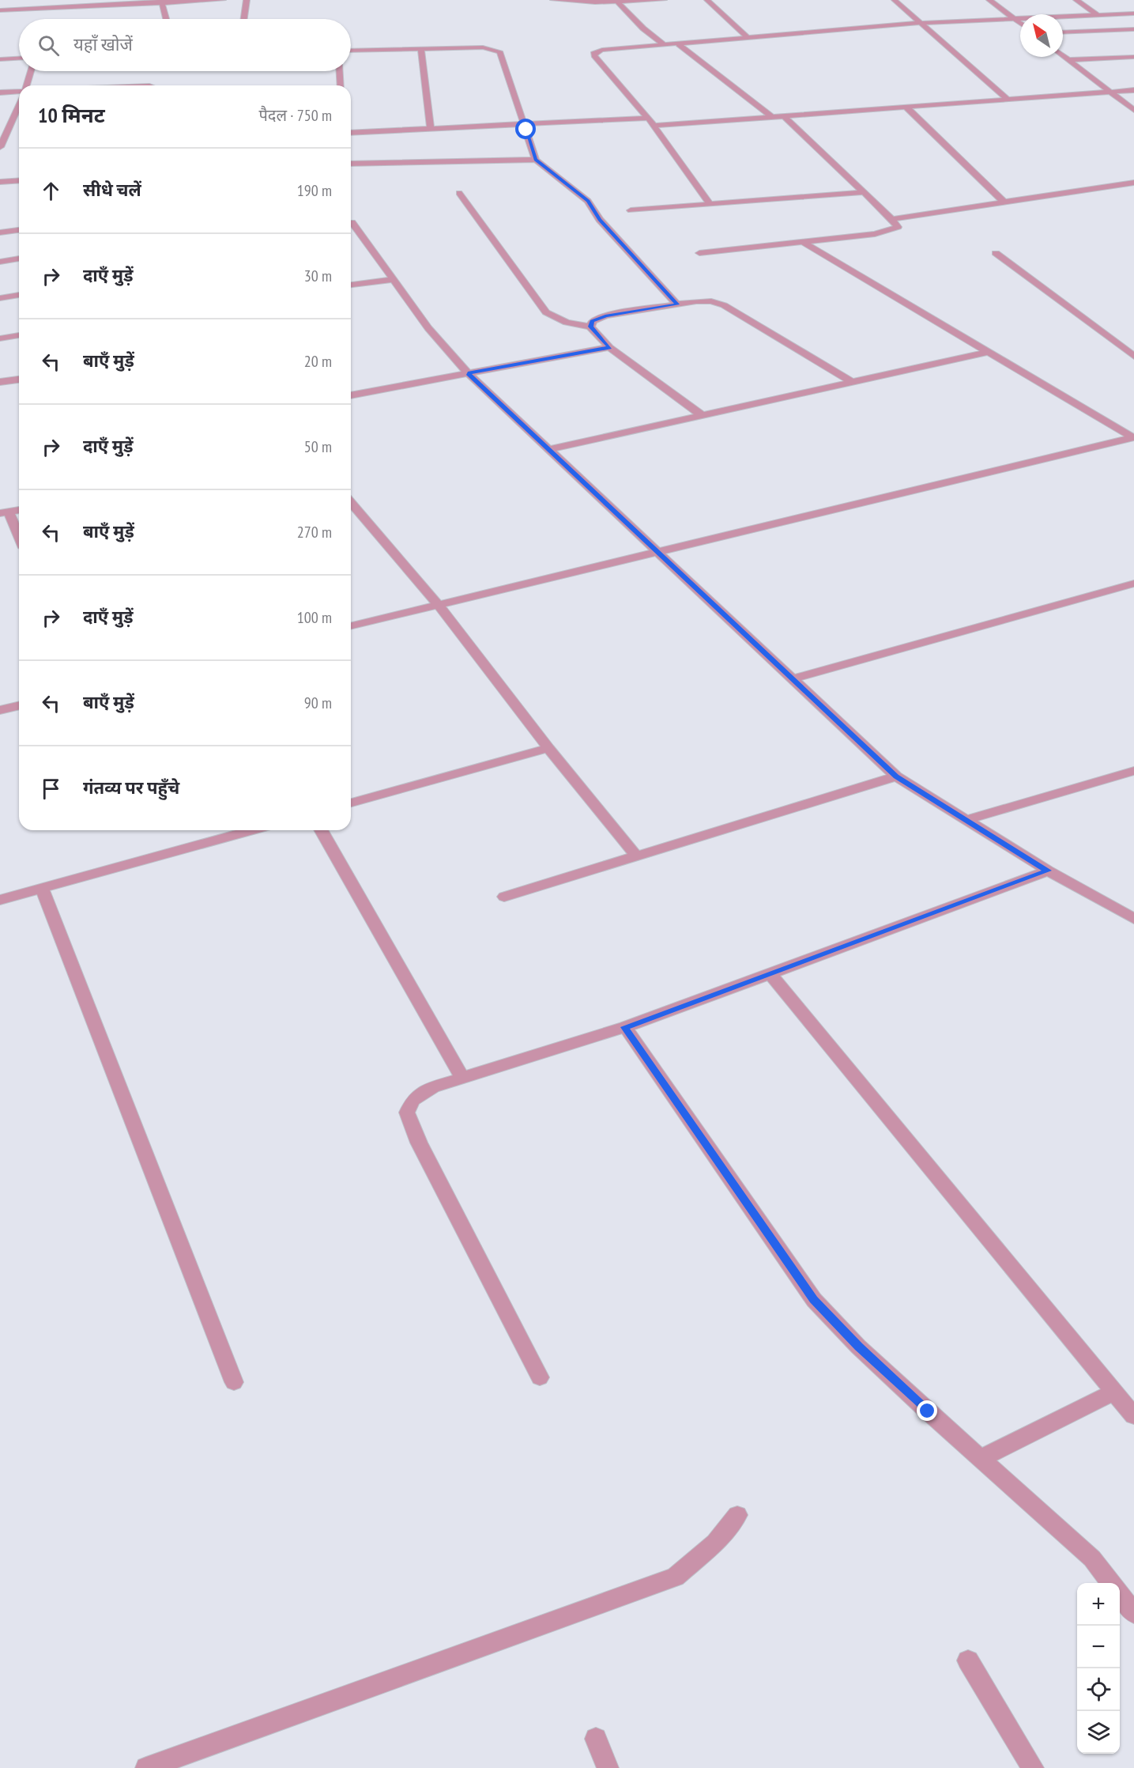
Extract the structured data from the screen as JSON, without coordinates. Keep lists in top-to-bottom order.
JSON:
{
  "north": "top left",
  "page": {
    "search": "यहाँ खोजें",
    "heading": ["10 मिनट", "पैदल · 750 m"],
    "list": [
      ["सीधे चलें", "190 m"],
      ["दाएँ मुड़ें", "30 m"],
      ["बाएँ मुड़ें", "20 m"],
      ["दाएँ मुड़ें", "50 m"],
      ["बाएँ मुड़ें", "270 m"],
      ["दाएँ मुड़ें", "100 m"],
      ["बाएँ मुड़ें", "90 m"],
      "गंतव्य पर पहुँचे"
    ],
    "map_buttons": ["+", "−"]
  }
}
